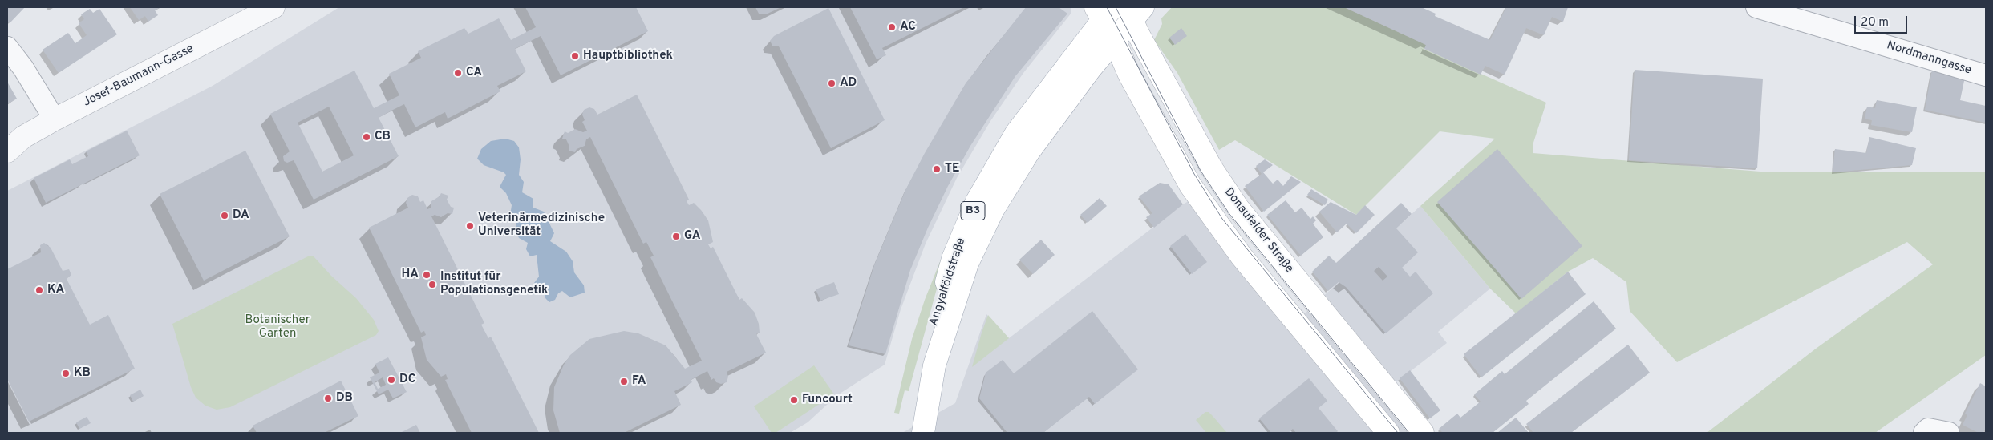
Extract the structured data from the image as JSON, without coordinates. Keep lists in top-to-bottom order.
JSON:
{
  "streets": {
    "main road": ["B3", "Donaufelder Straße", "Angyalföldstraße"],
    "street": ["Nordmanngasse", "Josef-Baumann-Gasse"]
  },
  "crossings": [
    ["B3", "Donaufelder Straße"],
    ["B3", "Angyalföldstraße"]
  ],
  "parks": ["Botanischer Garten"],
  "places": [
    "AC",
    "Hauptbibliothek",
    "CA",
    "AD",
    "CB",
    "TE",
    "DA",
    "Veterinärmedizinische Universität",
    "GA",
    "HA",
    "Institut für Populationsgenetik",
    "KA",
    "KB",
    "DC",
    "FA",
    "DB",
    "Funcourt"
  ],
  "scale_bar": "20 m"
}
